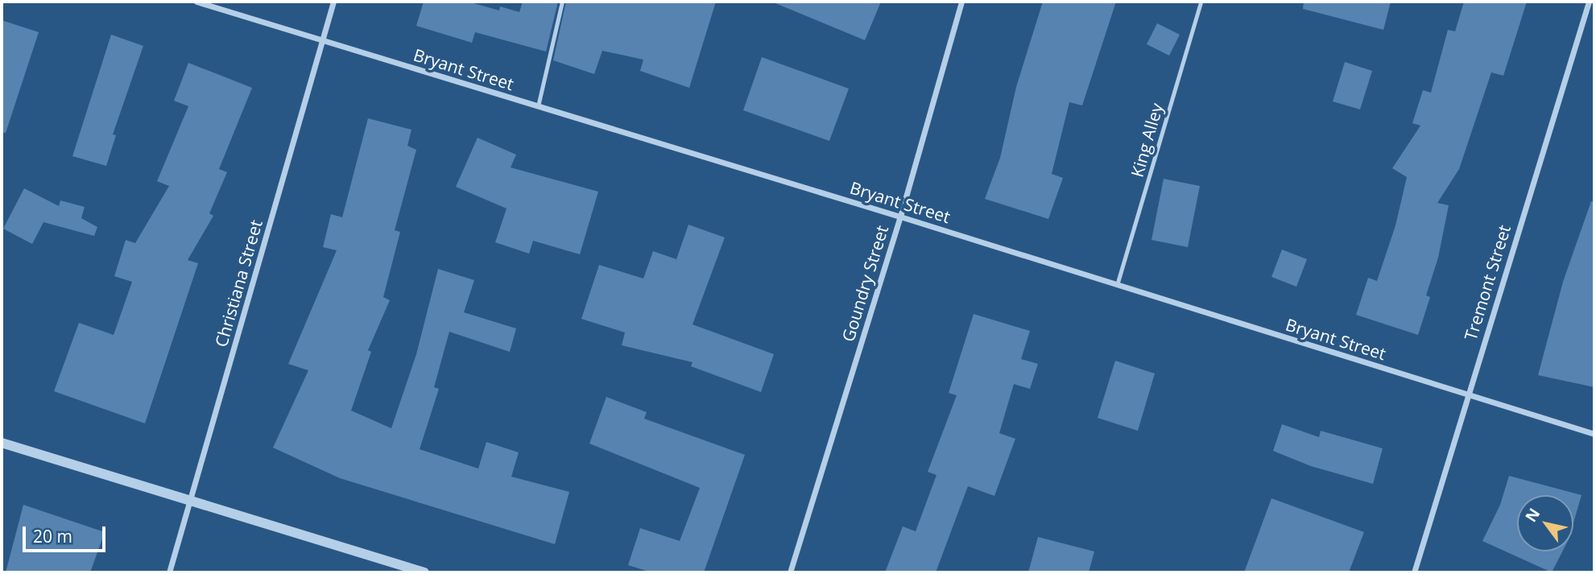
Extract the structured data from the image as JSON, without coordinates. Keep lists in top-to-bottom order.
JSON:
{
  "streets": {
    "street": [
      "Bryant Street",
      "Tremont Street",
      "Christiana Street",
      "Goundry Street"
    ],
    "lane": ["King Alley"]
  },
  "crossings": [
    ["Bryant Street", "King Alley"],
    ["Bryant Street", "Tremont Street"],
    ["Bryant Street", "Christiana Street"],
    ["Bryant Street", "Goundry Street"]
  ],
  "scale_bar": "20 m",
  "north": "top left"
}
